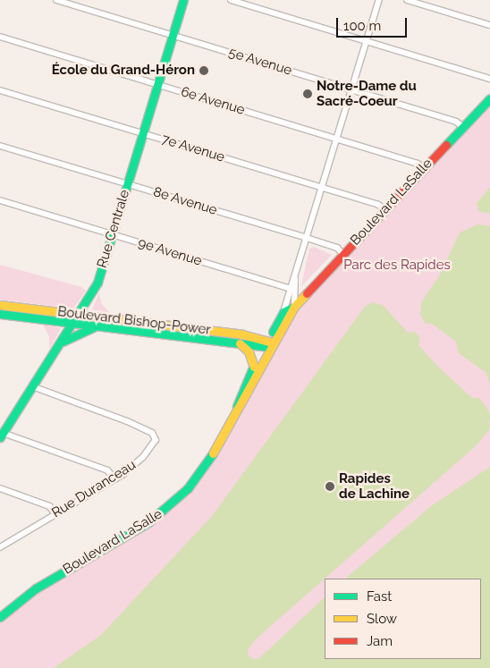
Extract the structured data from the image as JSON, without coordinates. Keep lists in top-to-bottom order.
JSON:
{
  "streets": {
    "street": [
      "5e Avenue",
      "6e Avenue",
      "7e Avenue",
      "8e Avenue",
      "Boulevard LaSalle",
      "Rue Centrale",
      "9e Avenue",
      "Boulevard Bishop-Power",
      "Rue Duranceau"
    ]
  },
  "crossings": [
    ["5e Avenue", "Boulevard LaSalle"],
    ["5e Avenue", "Rue Centrale"],
    ["6e Avenue", "Boulevard LaSalle"],
    ["6e Avenue", "Rue Centrale"],
    ["7e Avenue", "Boulevard LaSalle"],
    ["7e Avenue", "Rue Centrale"],
    ["8e Avenue", "Boulevard LaSalle"],
    ["8e Avenue", "Rue Centrale"],
    ["Boulevard LaSalle", "Boulevard Bishop-Power"],
    ["Rue Centrale", "9e Avenue"],
    ["Rue Centrale", "Boulevard Bishop-Power"],
    ["Rue Centrale", "Rue Duranceau"]
  ],
  "parks": ["Parc des Rapides"],
  "places": ["École du Grand-Héron", "Notre-Dame du Sacré-Coeur", "Rapides de Lachine"],
  "legend": ["Fast", "Slow", "Jam"],
  "scale_bar": "100 m"
}
